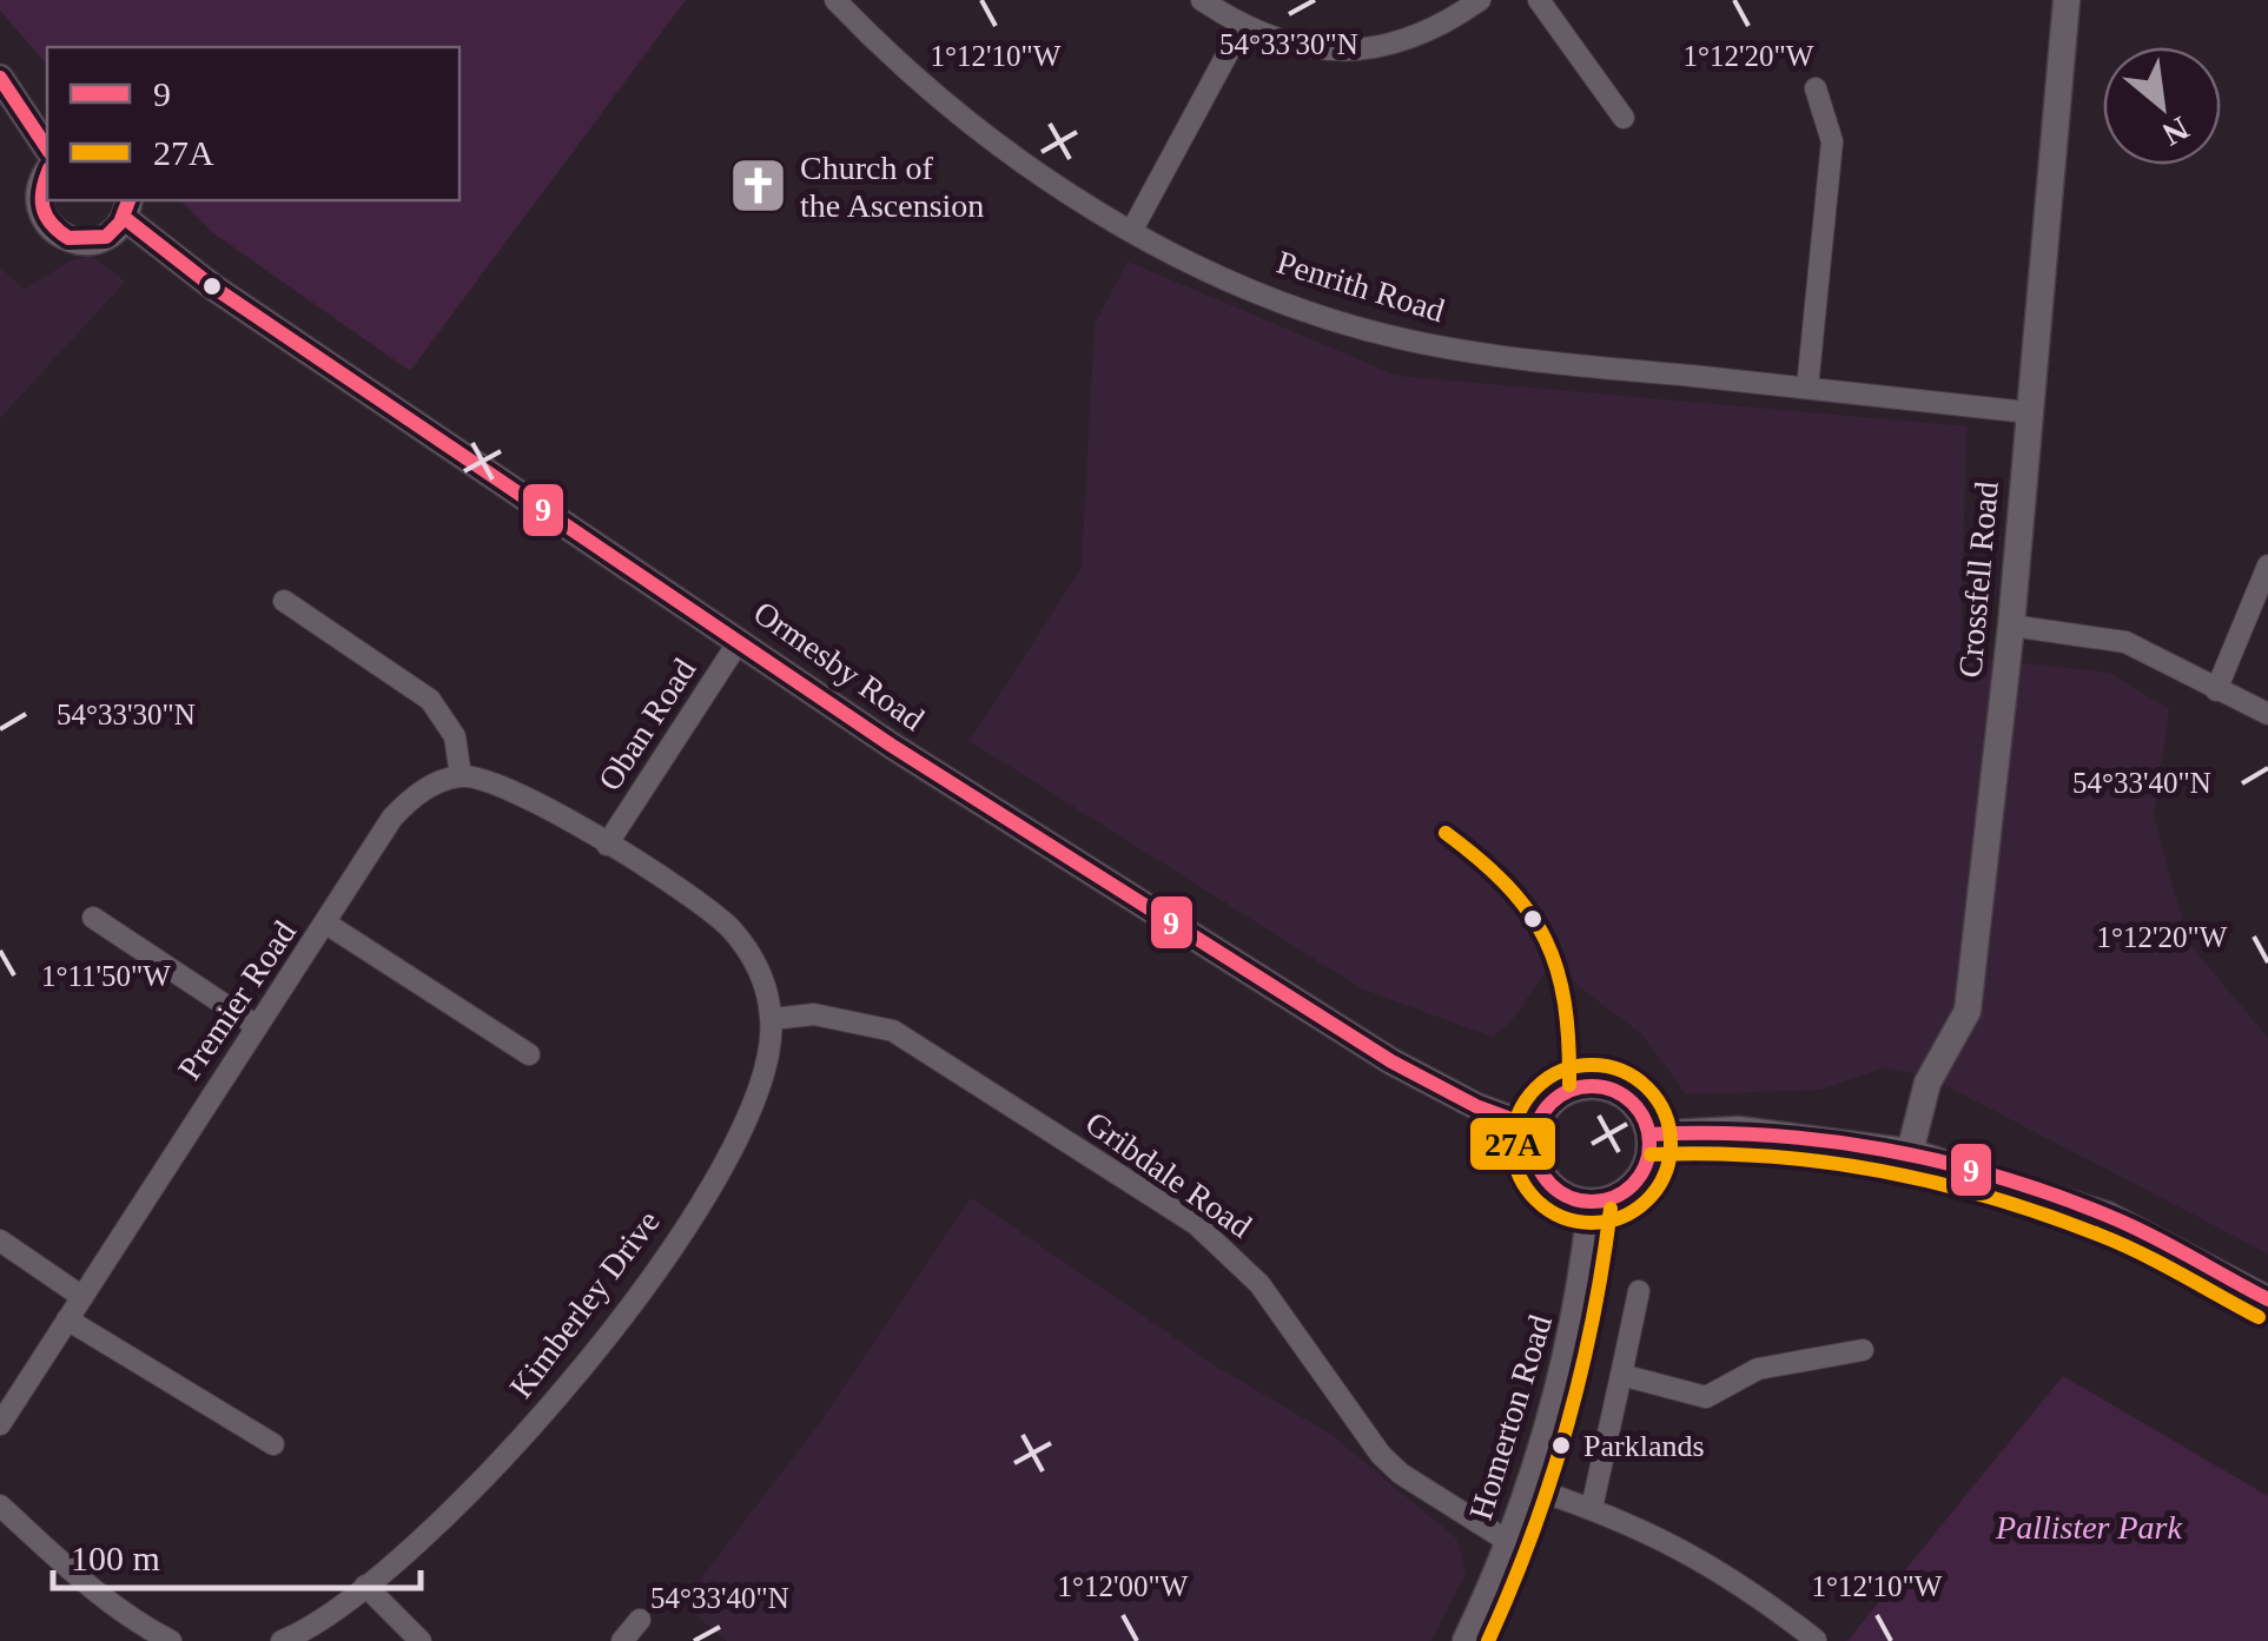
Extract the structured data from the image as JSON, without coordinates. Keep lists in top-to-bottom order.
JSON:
{
  "streets": {
    "street": [
      "Penrith Road",
      "Crossfell Road",
      "Ormesby Road",
      "Oban Road",
      "Premier Road",
      "Gribdale Road",
      "Kimberley Drive",
      "Homerton Road"
    ]
  },
  "crossings": [
    ["Penrith Road", "Crossfell Road"],
    ["Ormesby Road", "Oban Road"],
    ["Ormesby Road", "Homerton Road"],
    ["Oban Road", "Kimberley Drive"],
    ["Gribdale Road", "Kimberley Drive"],
    ["Gribdale Road", "Homerton Road"]
  ],
  "parks": ["Pallister Park"],
  "places": {
    "church": ["Church of the Ascension"],
    "other": ["Parklands"]
  },
  "lines": ["transit line 9", "transit line 27A"],
  "legend": ["9", "27A"],
  "scale_bar": "100 m",
  "north": "bottom right",
  "coordinates": [
    "54°33'30\"N",
    "1°12'10\"W",
    "1°12'20\"W",
    "54°33'40\"N",
    "1°11'50\"W",
    "1°12'00\"W"
  ]
}
